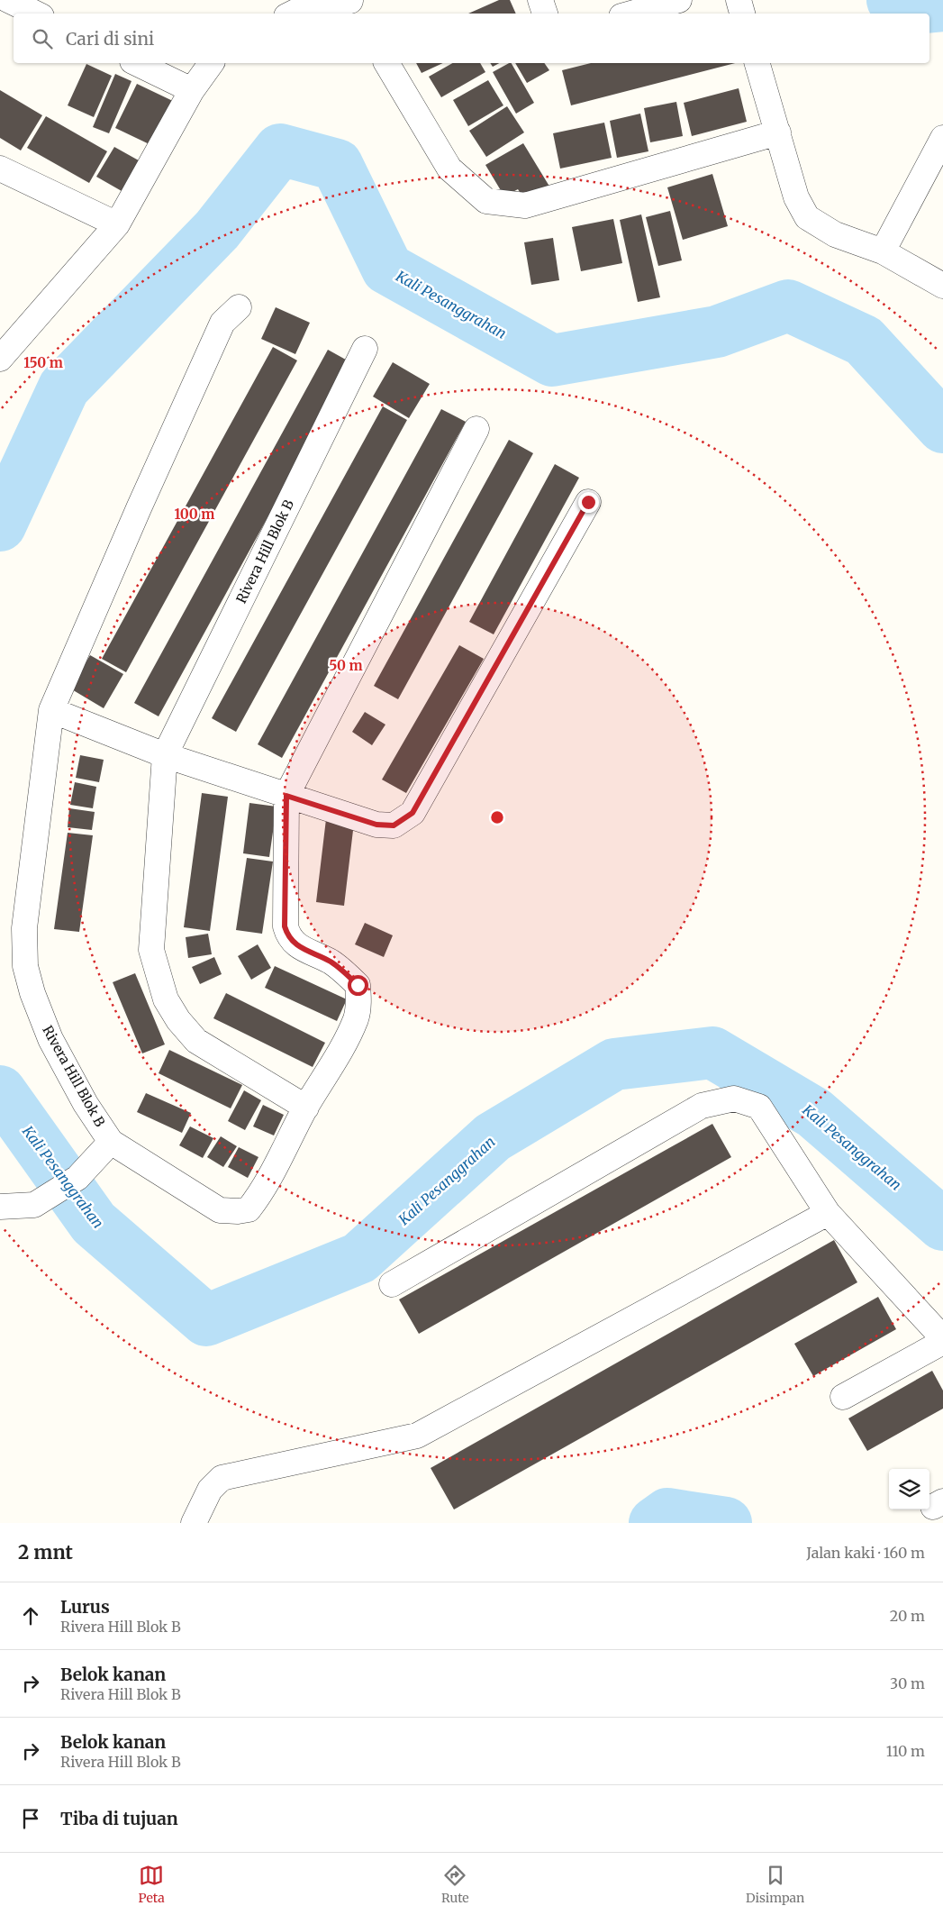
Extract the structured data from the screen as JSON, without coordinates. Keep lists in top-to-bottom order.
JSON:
{
  "streets": {
    "street": ["Rivera Hill Blok B"]
  },
  "water": ["Kali Pesanggrahan"],
  "page": {
    "search": "Cari di sini",
    "heading": ["2 mnt", "Jalan kaki · 160 m"],
    "list": [
      ["Lurus", "Rivera Hill Blok B", "20 m"],
      ["Belok kanan", "Rivera Hill Blok B", "30 m"],
      ["Belok kanan", "Rivera Hill Blok B", "110 m"],
      "Tiba di tujuan"
    ],
    "nav": ["Peta", "Rute", "Disimpan"]
  },
  "rings": ["150 m", "100 m", "50 m"]
}
